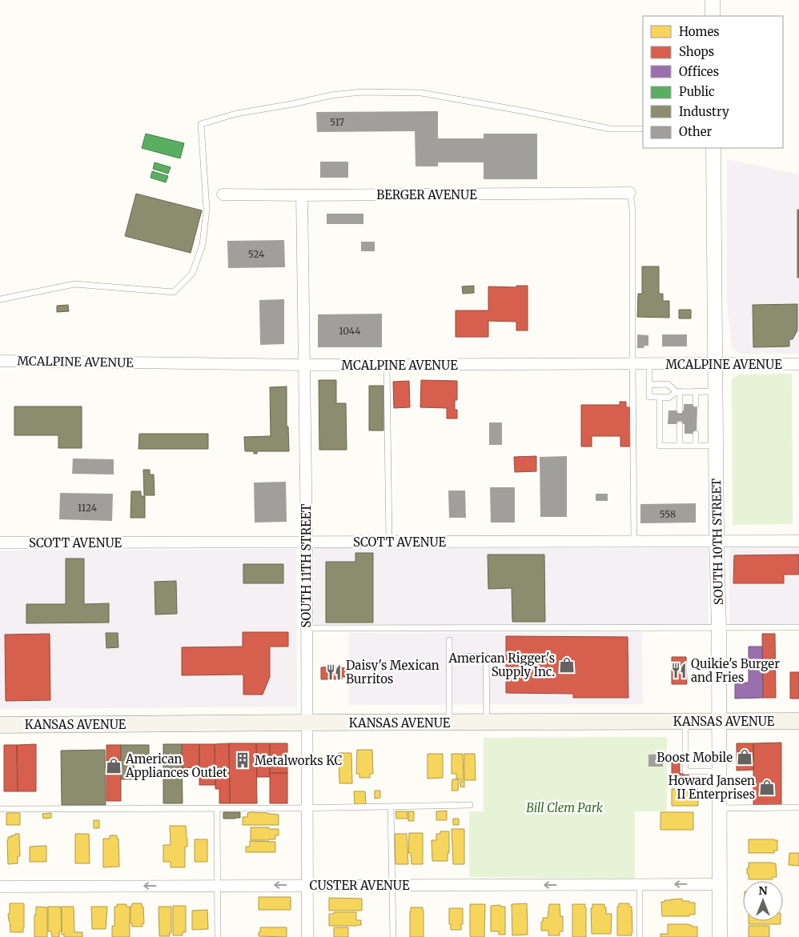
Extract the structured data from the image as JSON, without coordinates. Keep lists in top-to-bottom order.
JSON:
{
  "streets": {
    "main road": ["KANSAS AVENUE"],
    "street": [
      "BERGER AVENUE",
      "MCALPINE AVENUE",
      "SCOTT AVENUE",
      "SOUTH 10TH STREET",
      "SOUTH 11TH STREET",
      "CUSTER AVENUE"
    ]
  },
  "crossings": [
    ["BERGER AVENUE", "SOUTH 11TH STREET"],
    ["MCALPINE AVENUE", "SOUTH 10TH STREET"],
    ["MCALPINE AVENUE", "SOUTH 11TH STREET"],
    ["SCOTT AVENUE", "SOUTH 10TH STREET"],
    ["SCOTT AVENUE", "SOUTH 11TH STREET"],
    ["SOUTH 10TH STREET", "KANSAS AVENUE"],
    ["SOUTH 10TH STREET", "CUSTER AVENUE"],
    ["SOUTH 11TH STREET", "KANSAS AVENUE"],
    ["SOUTH 11TH STREET", "CUSTER AVENUE"]
  ],
  "one_way": ["CUSTER AVENUE"],
  "parks": ["Bill Clem Park"],
  "places": {
    "shop": [
      "American Rigger's Supply Inc.",
      "Boost Mobile",
      "American Appliances Outlet",
      "Howard Jansen II Enterprises"
    ],
    "restaurant": ["Quikie's Burger and Fries", "Daisy's Mexican Burritos"],
    "building": ["Metalworks KC"]
  },
  "house_numbers": [
    "517",
    "524",
    "1044",
    "1124",
    "558"
  ],
  "legend": [
    "Homes",
    "Shops",
    "Offices",
    "Public",
    "Industry",
    "Other"
  ],
  "north": "top"
}
